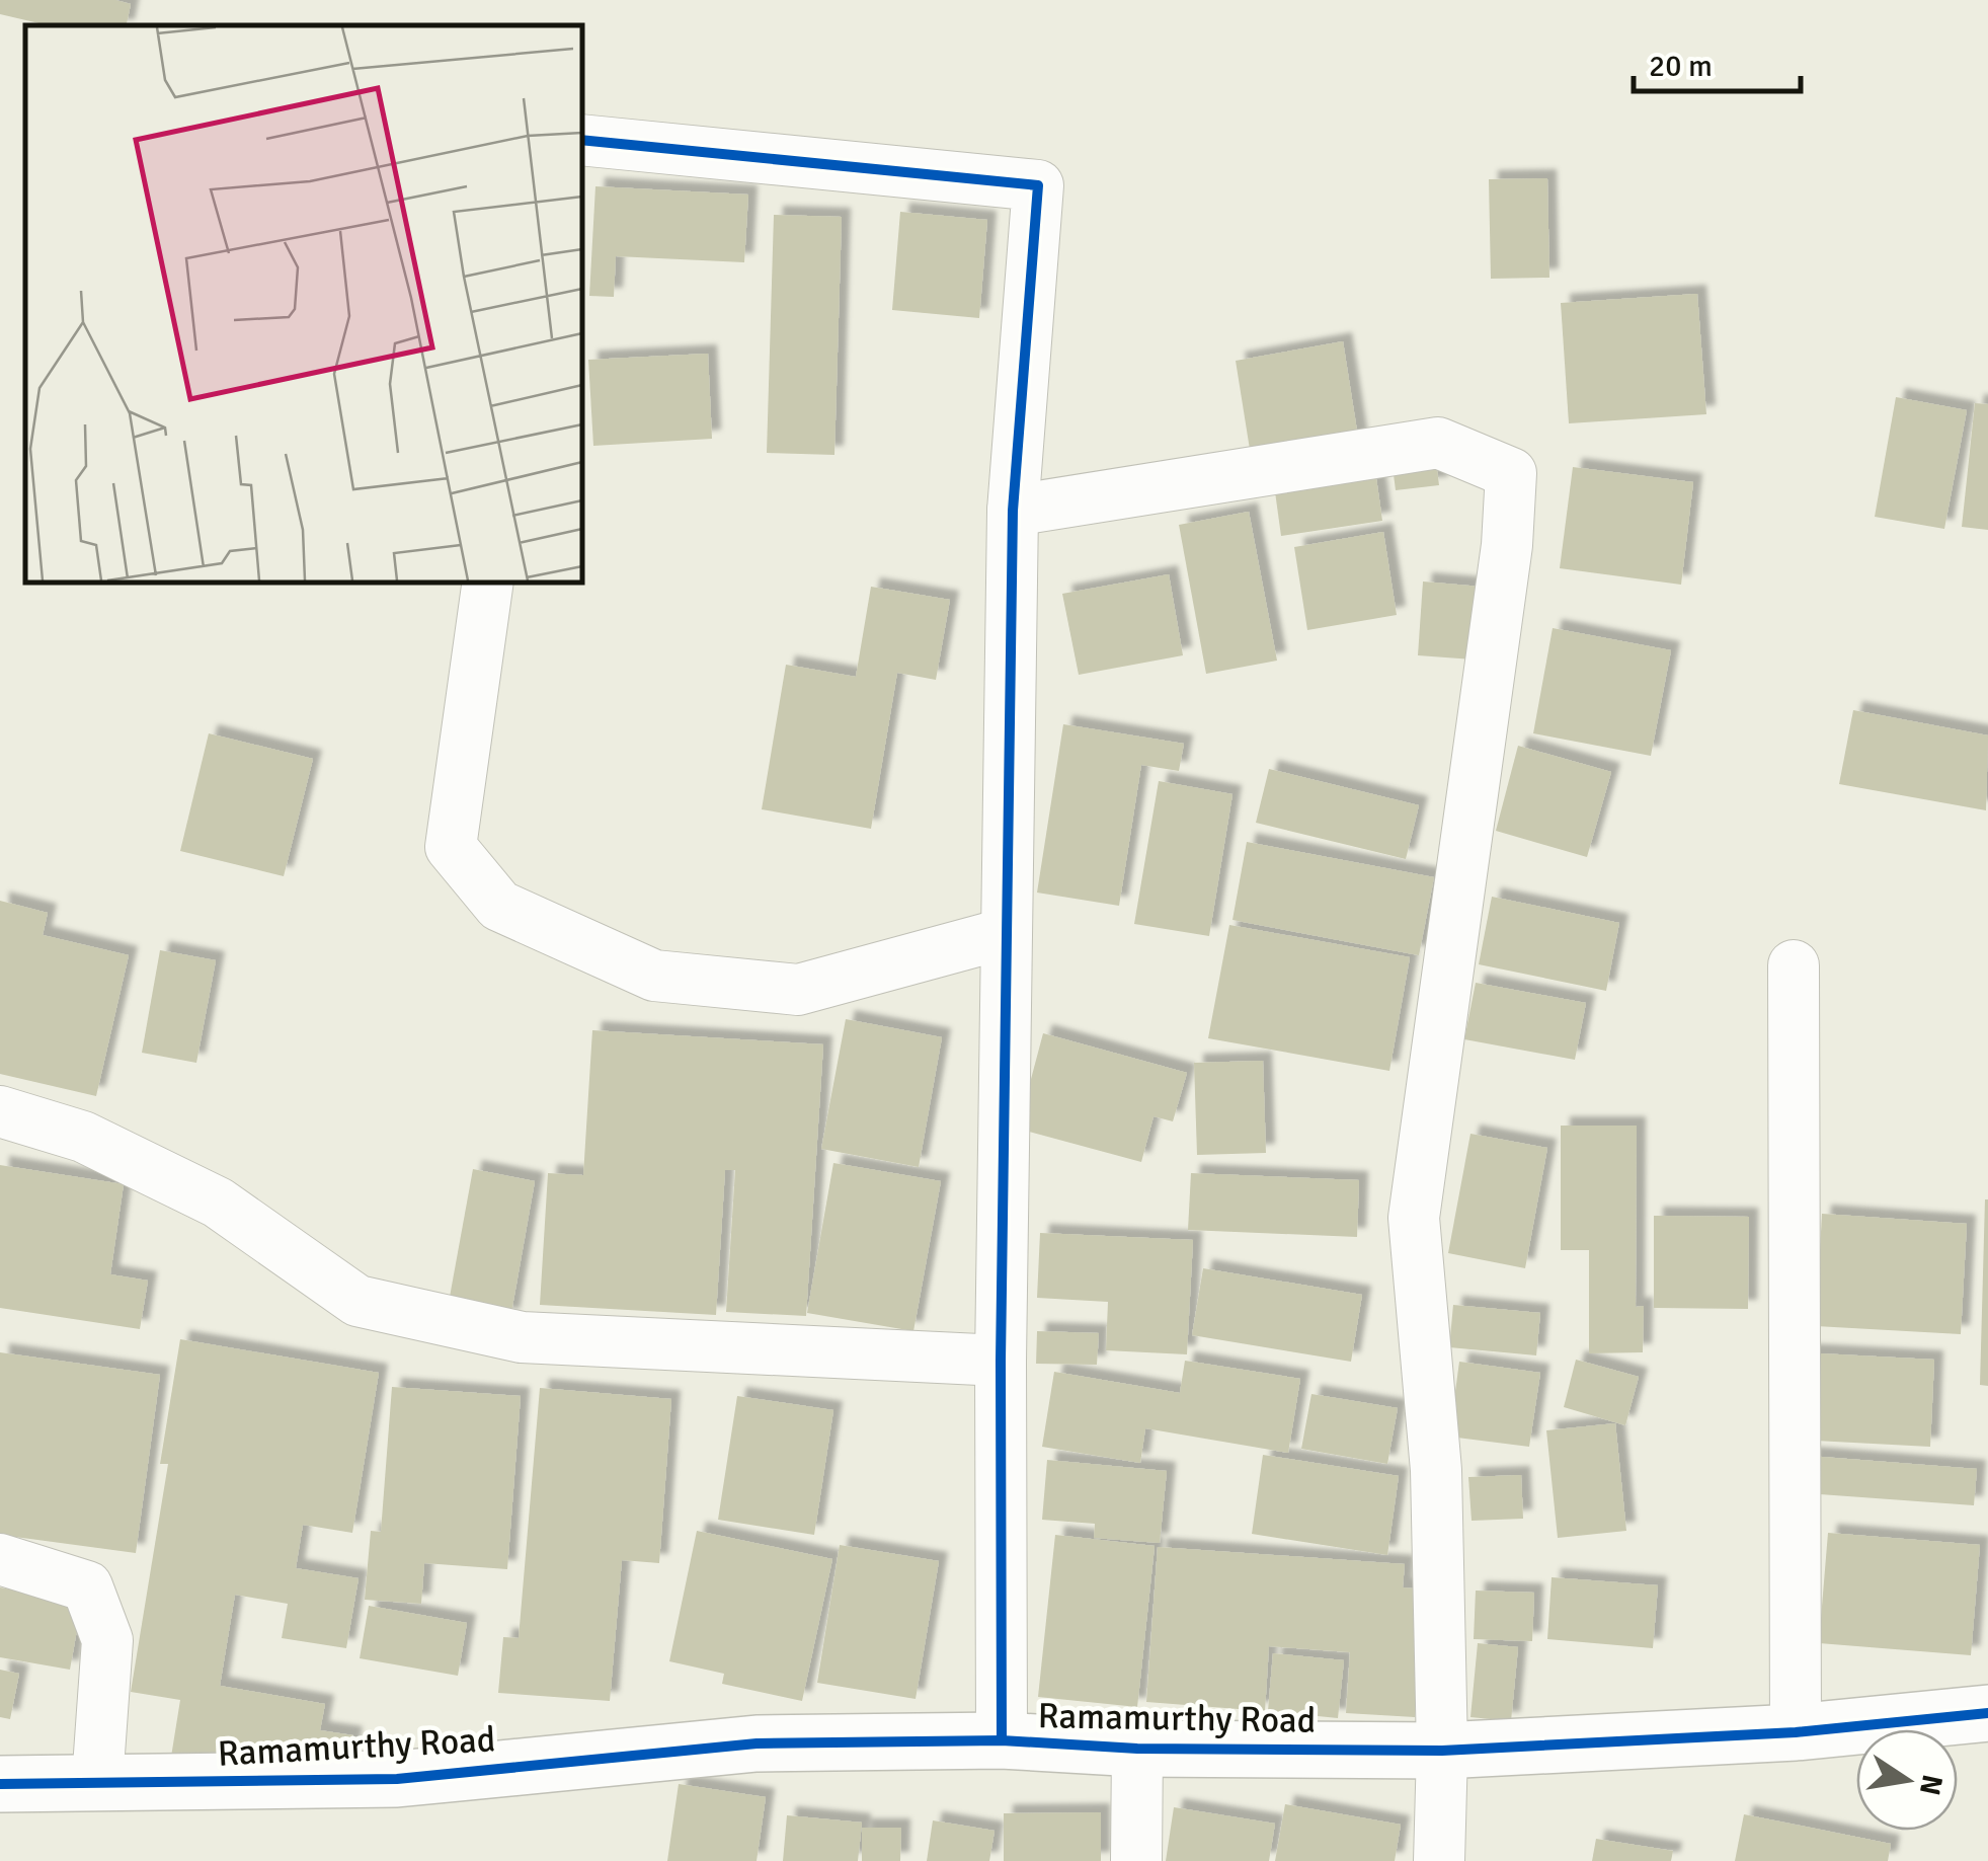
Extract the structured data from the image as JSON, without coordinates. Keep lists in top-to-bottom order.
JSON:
{
  "streets": {
    "street": ["Ramamurthy Road"]
  },
  "scale_bar": "20 m",
  "north": "right"
}
